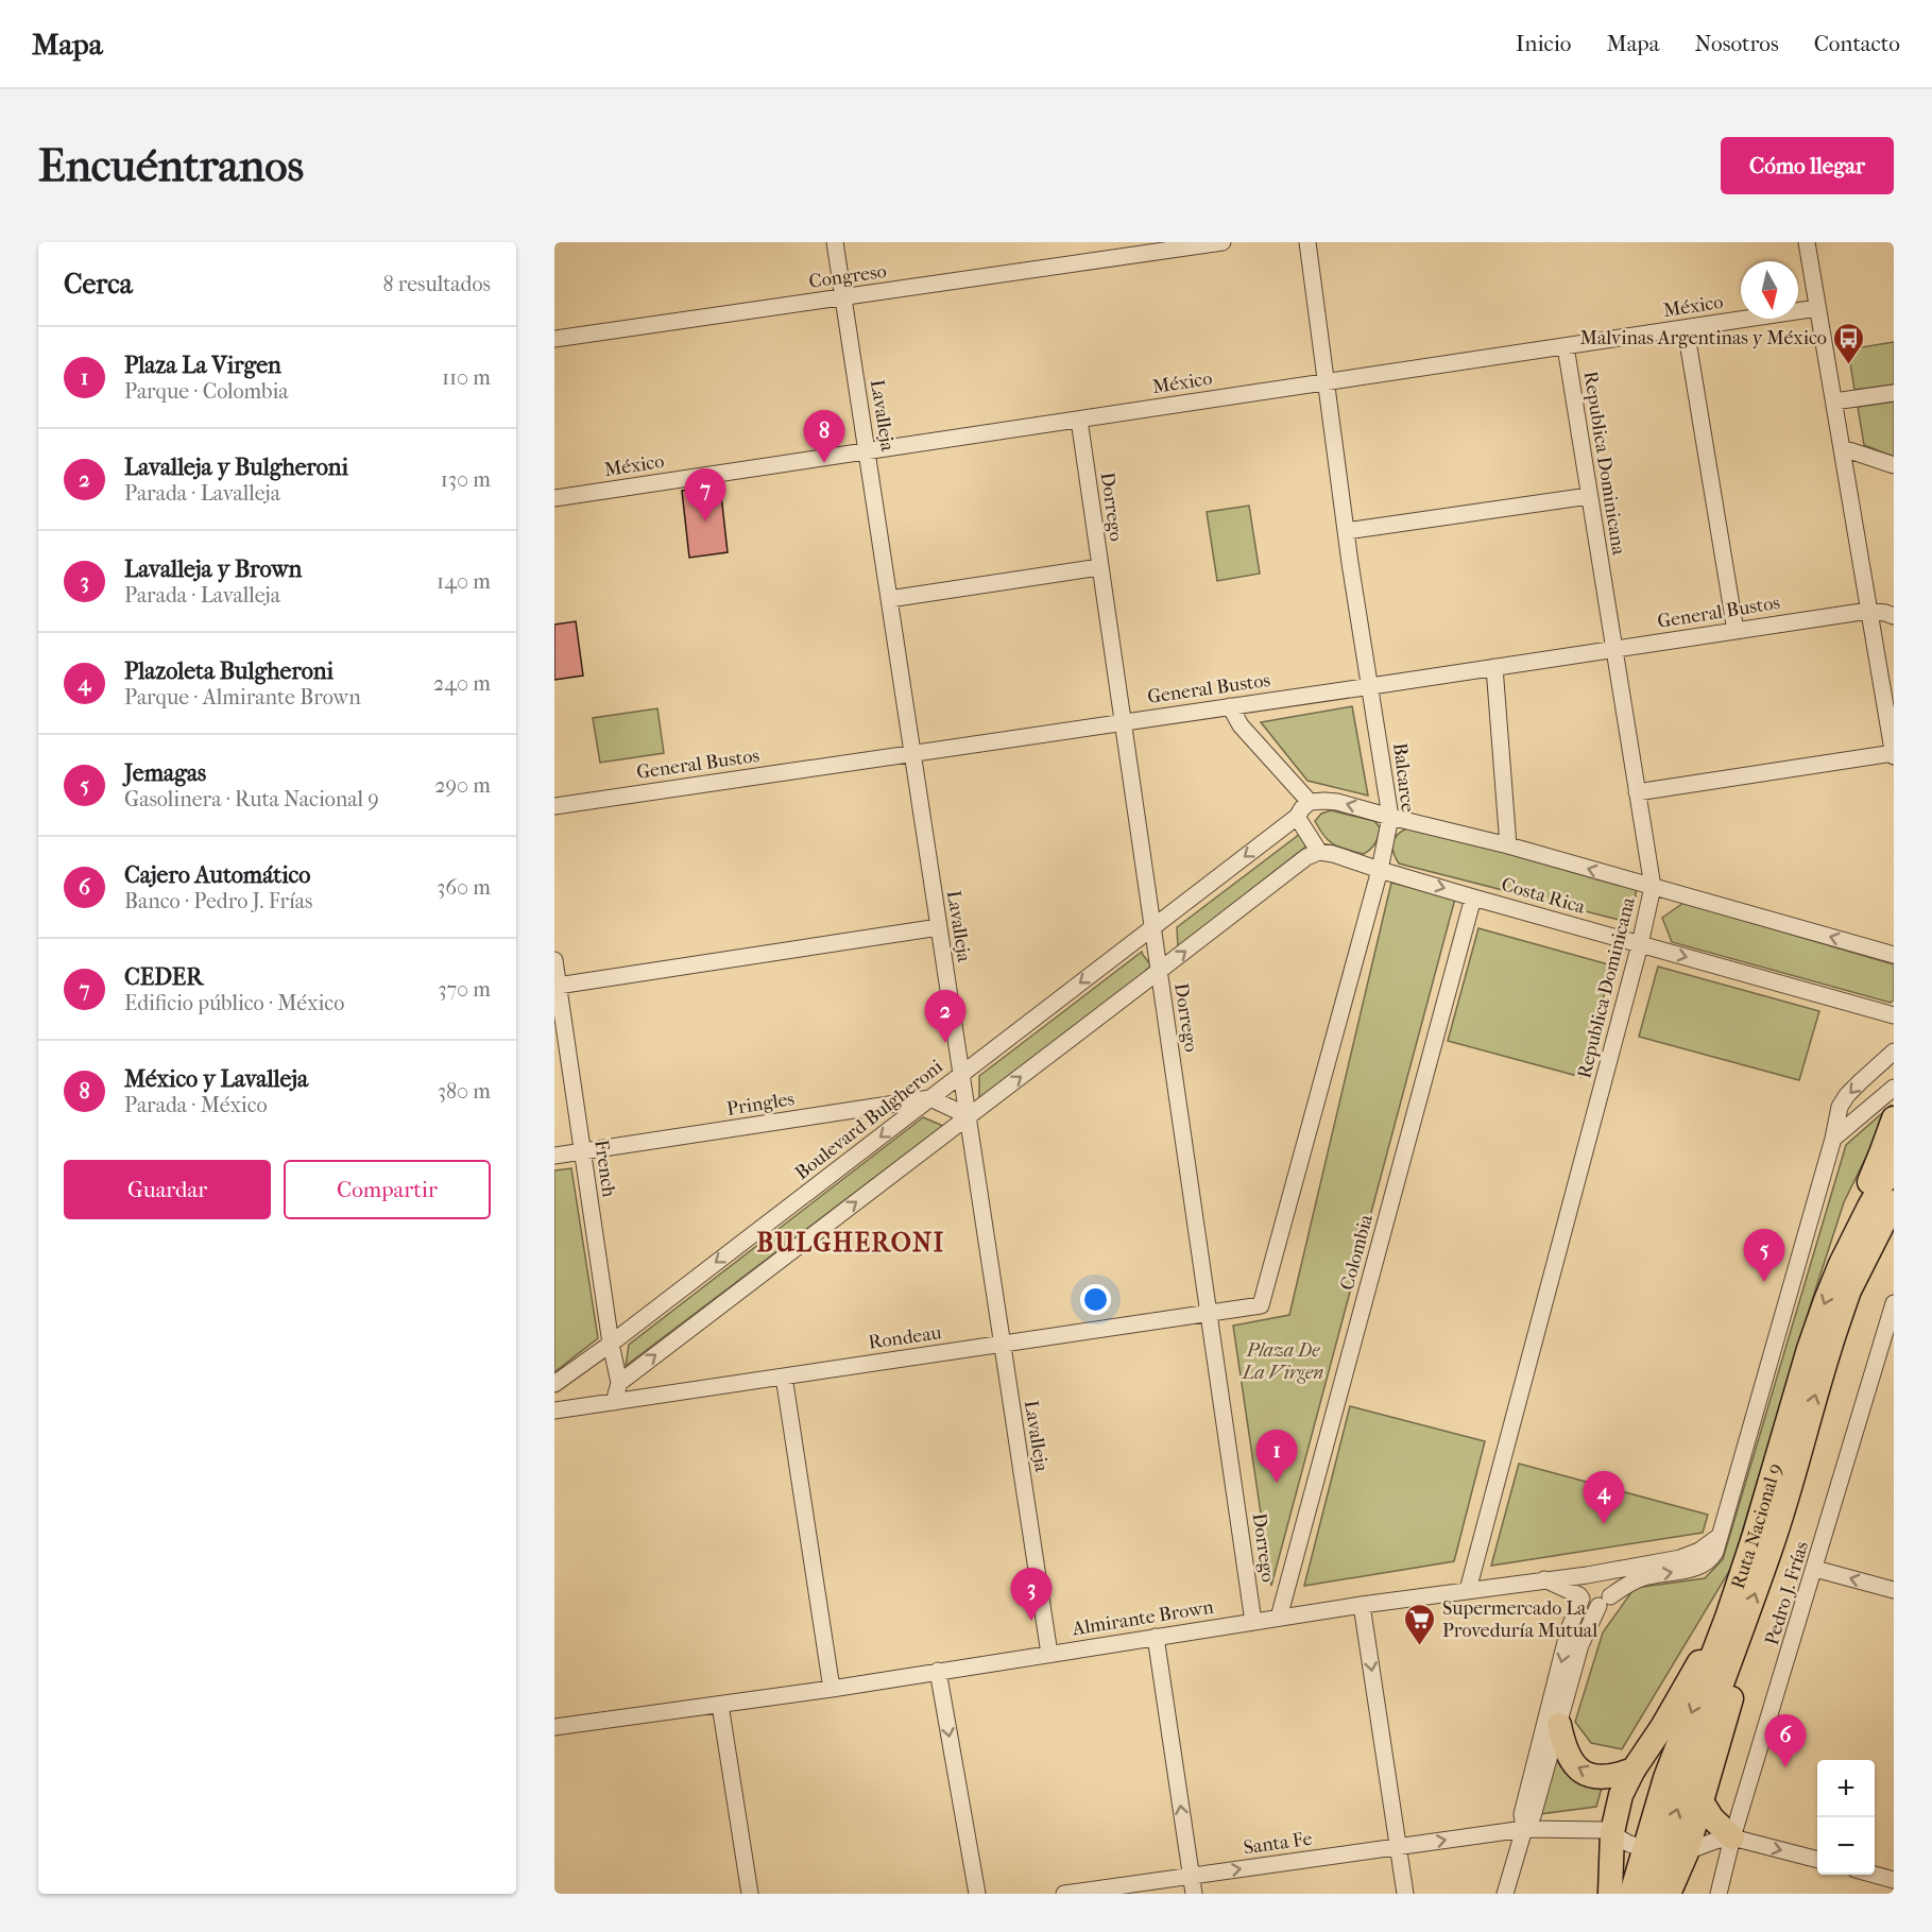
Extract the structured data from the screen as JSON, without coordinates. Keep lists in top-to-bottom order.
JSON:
{
  "streets": {
    "highway": ["Ruta Nacional 9"],
    "street": [
      "Congreso",
      "México",
      "Lavalleja",
      "Republica Dominicana",
      "Dorrego",
      "General Bustos",
      "Balcarce",
      "Costa Rica",
      "Pringles",
      "Boulevard Bulgheroni",
      "French",
      "Colombia",
      "Rondeau",
      "Pedro J. Frías",
      "Almirante Brown",
      "Santa Fe"
    ]
  },
  "crossings": [
    ["Congreso", "Lavalleja"],
    ["México", "Lavalleja"],
    ["México", "Republica Dominicana"],
    ["México", "Dorrego"],
    ["México", "Balcarce"],
    ["Lavalleja", "General Bustos"],
    ["Lavalleja", "Boulevard Bulgheroni"],
    ["Lavalleja", "Rondeau"],
    ["Lavalleja", "Almirante Brown"],
    ["Republica Dominicana", "General Bustos"],
    ["Republica Dominicana", "Costa Rica"],
    ["Republica Dominicana", "Almirante Brown"],
    ["Dorrego", "General Bustos"],
    ["Dorrego", "Boulevard Bulgheroni"],
    ["Dorrego", "Rondeau"],
    ["Dorrego", "Almirante Brown"],
    ["General Bustos", "Balcarce"],
    ["Balcarce", "Costa Rica"],
    ["Balcarce", "Rondeau"],
    ["Costa Rica", "Colombia"],
    ["Pringles", "Boulevard Bulgheroni"],
    ["Pringles", "French"],
    ["Boulevard Bulgheroni", "French"],
    ["Colombia", "Almirante Brown"]
  ],
  "one_way": ["Santa Fe"],
  "districts": ["BULGHERONI"],
  "parks": ["Plaza De La Virgen"],
  "places": {
    "bus stop": ["Malvinas Argentinas y México"],
    "supermarket": ["Supermercado La Proveduría Mutual"]
  },
  "north": "bottom",
  "page": {
    "header": "Mapa",
    "nav": [
      "Inicio",
      "Mapa",
      "Nosotros",
      "Contacto"
    ],
    "buttons": [
      "Cómo llegar",
      ["Guardar", "Compartir"]
    ],
    "title": "Encuéntranos",
    "heading": ["Cerca", "8 resultados"],
    "list": [
      {
        "mark": "1",
        "name": "Plaza La Virgen",
        "note": "Parque · Colombia",
        "value": "110 m"
      },
      {
        "mark": "2",
        "name": "Lavalleja y Bulgheroni",
        "note": "Parada · Lavalleja",
        "value": "130 m"
      },
      {
        "mark": "3",
        "name": "Lavalleja y Brown",
        "note": "Parada · Lavalleja",
        "value": "140 m"
      },
      {
        "mark": "4",
        "name": "Plazoleta Bulgheroni",
        "note": "Parque · Almirante Brown",
        "value": "240 m"
      },
      {
        "mark": "5",
        "name": "Jemagas",
        "note": "Gasolinera · Ruta Nacional 9",
        "value": "290 m"
      },
      {
        "mark": "6",
        "name": "Cajero Automático",
        "note": "Banco · Pedro J. Frías",
        "value": "360 m"
      },
      {
        "mark": "7",
        "name": "CEDER",
        "note": "Edificio público · México",
        "value": "370 m"
      },
      {
        "mark": "8",
        "name": "México y Lavalleja",
        "note": "Parada · México",
        "value": "380 m"
      }
    ],
    "pins": [
      "8",
      "7",
      "2",
      "5",
      "1",
      "4",
      "3",
      "6"
    ],
    "map_buttons": ["+", "−"]
  }
}
